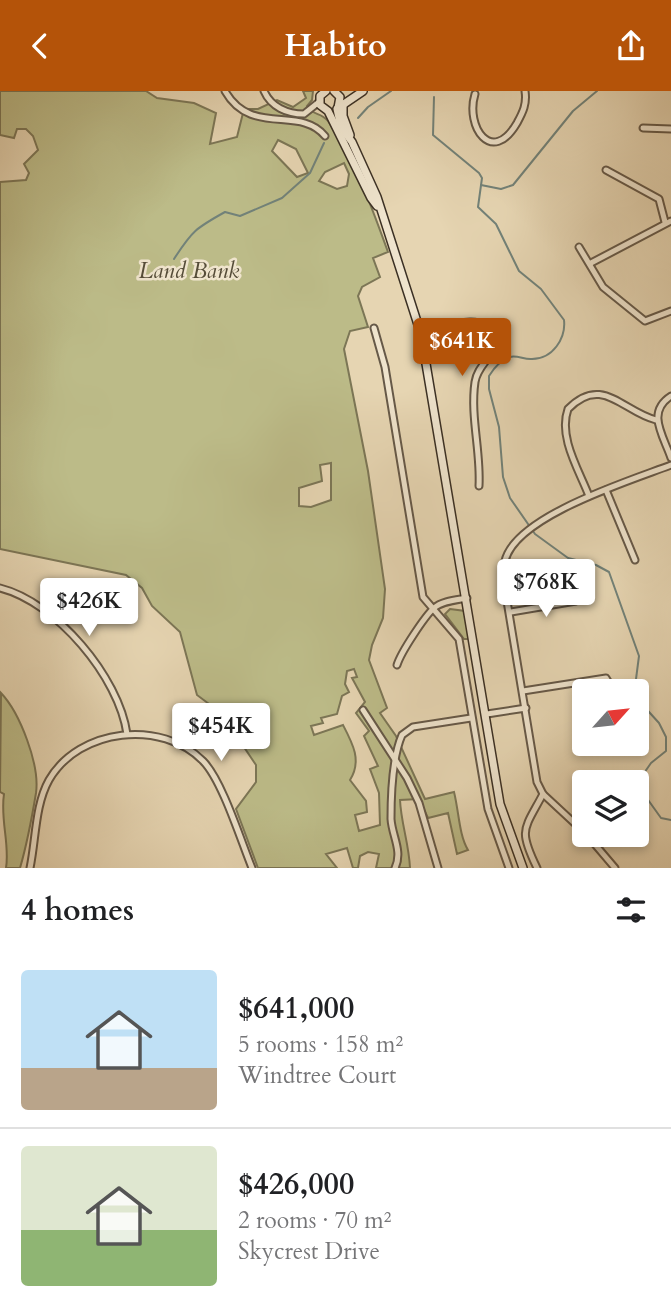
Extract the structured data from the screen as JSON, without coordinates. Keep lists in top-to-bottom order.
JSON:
{
  "parks": ["Land Bank"],
  "north": "top right",
  "page": {
    "header": "Habito",
    "price": [
      "$641K",
      "$768K",
      "$426K",
      "$454K"
    ],
    "heading": "4 homes",
    "list": [
      {
        "name": "$641,000",
        "note": "5 rooms · 158 m² · Windtree Court"
      },
      {
        "name": "$426,000",
        "note": "2 rooms · 70 m² · Skycrest Drive"
      }
    ]
  }
}
